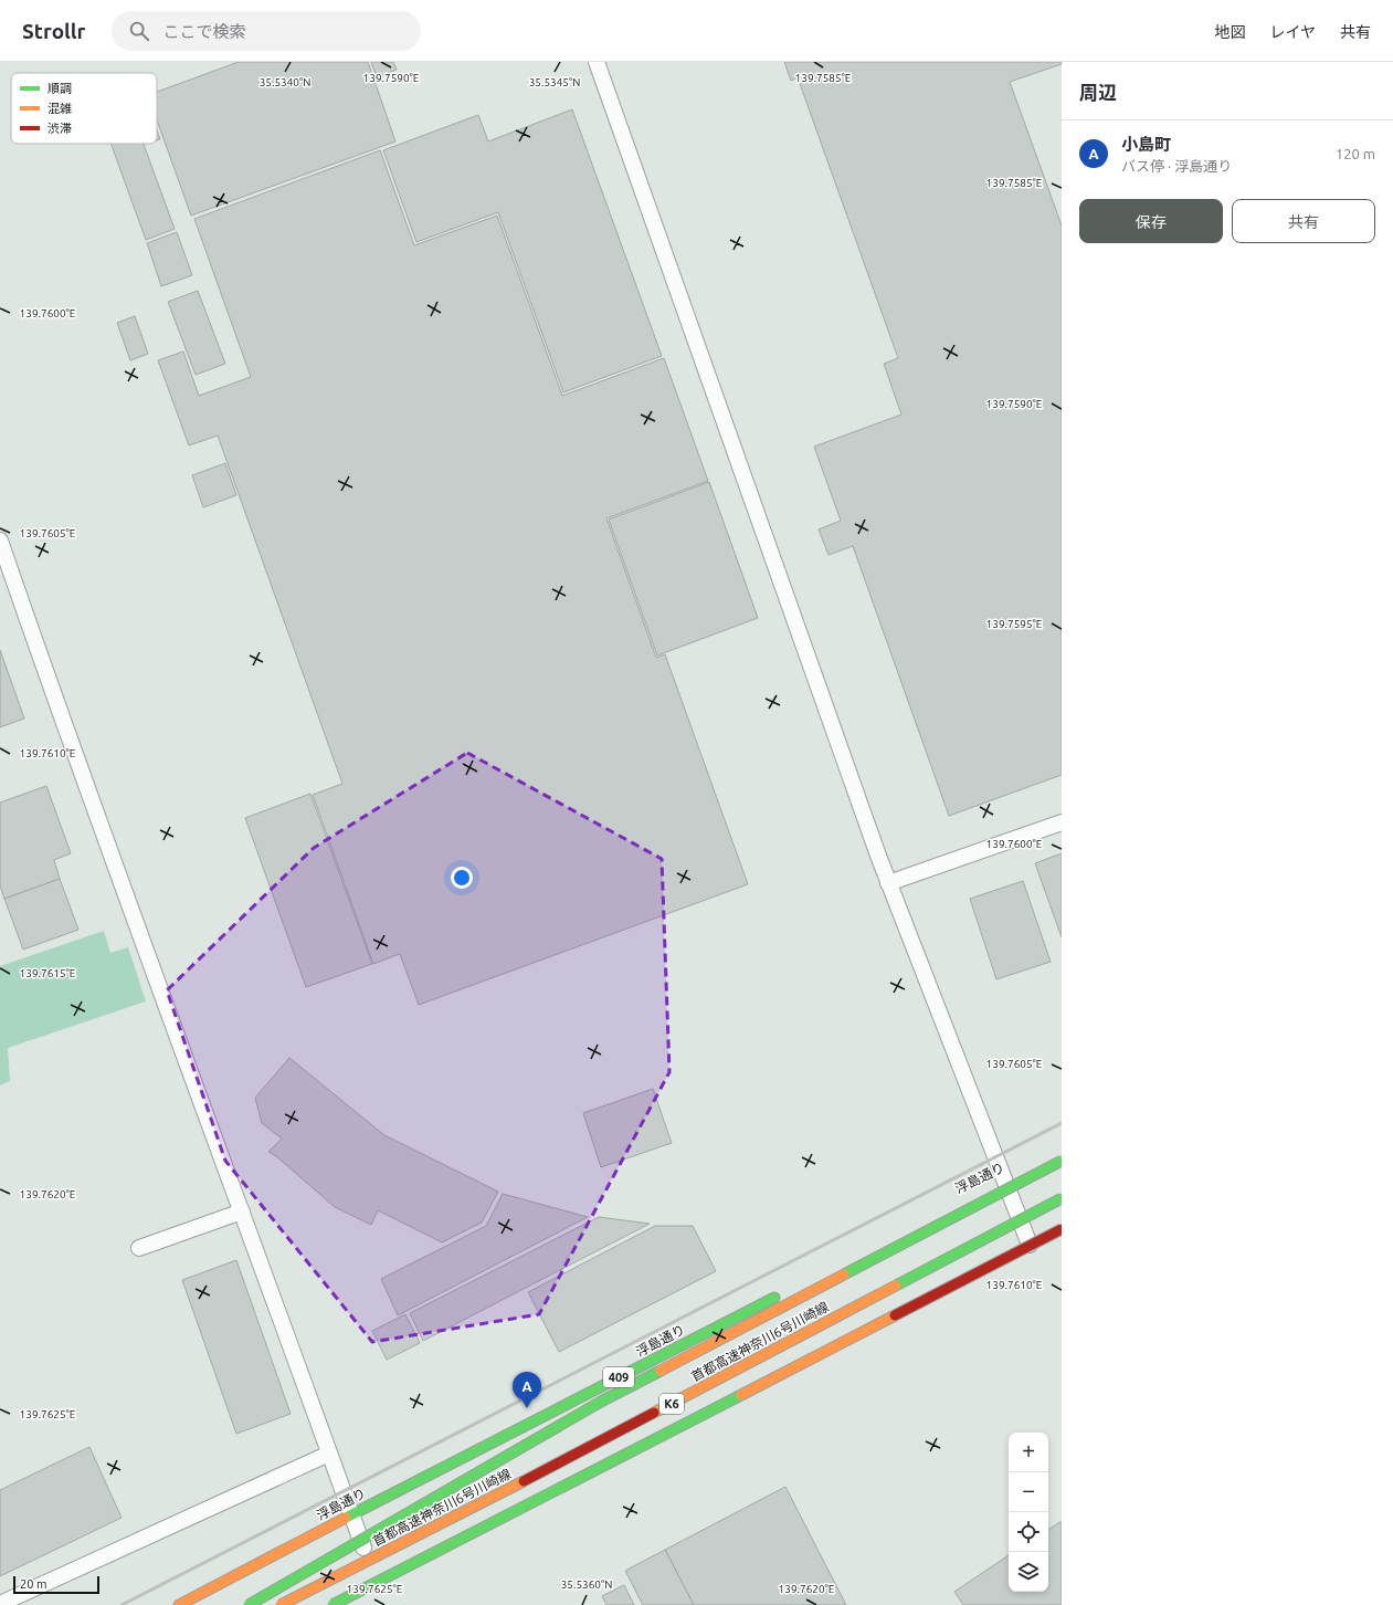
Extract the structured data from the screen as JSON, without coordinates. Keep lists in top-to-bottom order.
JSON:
{
  "streets": {
    "highway": [
      "浮島通り",
      "首都高速神奈川6号川崎線",
      "409",
      "K6"
    ]
  },
  "legend": ["順調", "混雑", "渋滞"],
  "scale_bar": "20 m",
  "page": {
    "header": "Strollr",
    "search": "ここで検索",
    "nav": ["地図", "レイヤ", "共有"],
    "heading": "周辺",
    "list": [
      {
        "mark": "A",
        "name": "小島町",
        "note": "バス停 · 浮島通り",
        "value": "120 m"
      }
    ],
    "buttons": ["保存", "共有"],
    "pins": "A",
    "map_buttons": ["+", "−"],
    "scale": "20 m"
  },
  "coordinates": [
    "139.7590°E",
    "139.7585°E",
    "35.5340°N",
    "35.5345°N",
    "139.7600°E",
    "139.7605°E",
    "139.7595°E",
    "139.7610°E",
    "139.7615°E",
    "139.7620°E",
    "139.7625°E",
    "35.5360°N"
  ]
}
